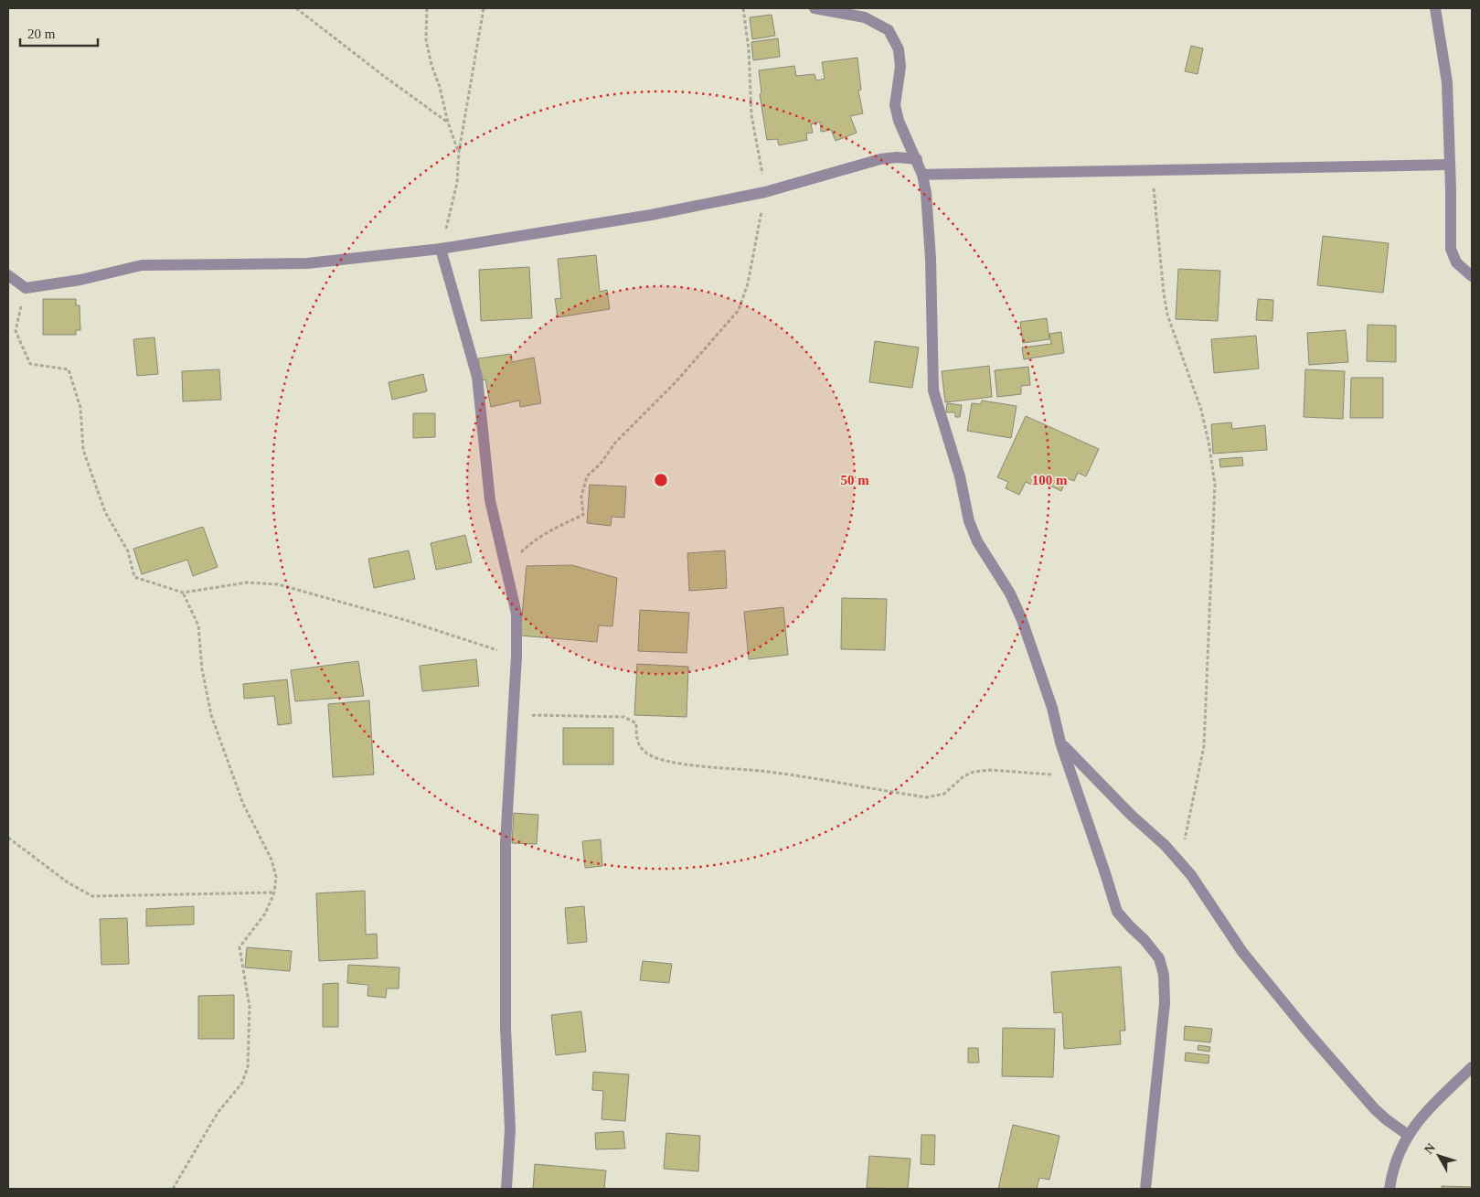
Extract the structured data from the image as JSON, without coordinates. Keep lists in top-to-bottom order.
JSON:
{
  "scale_bar": "20 m",
  "north": "top left",
  "rings": ["50 m", "100 m"]
}
